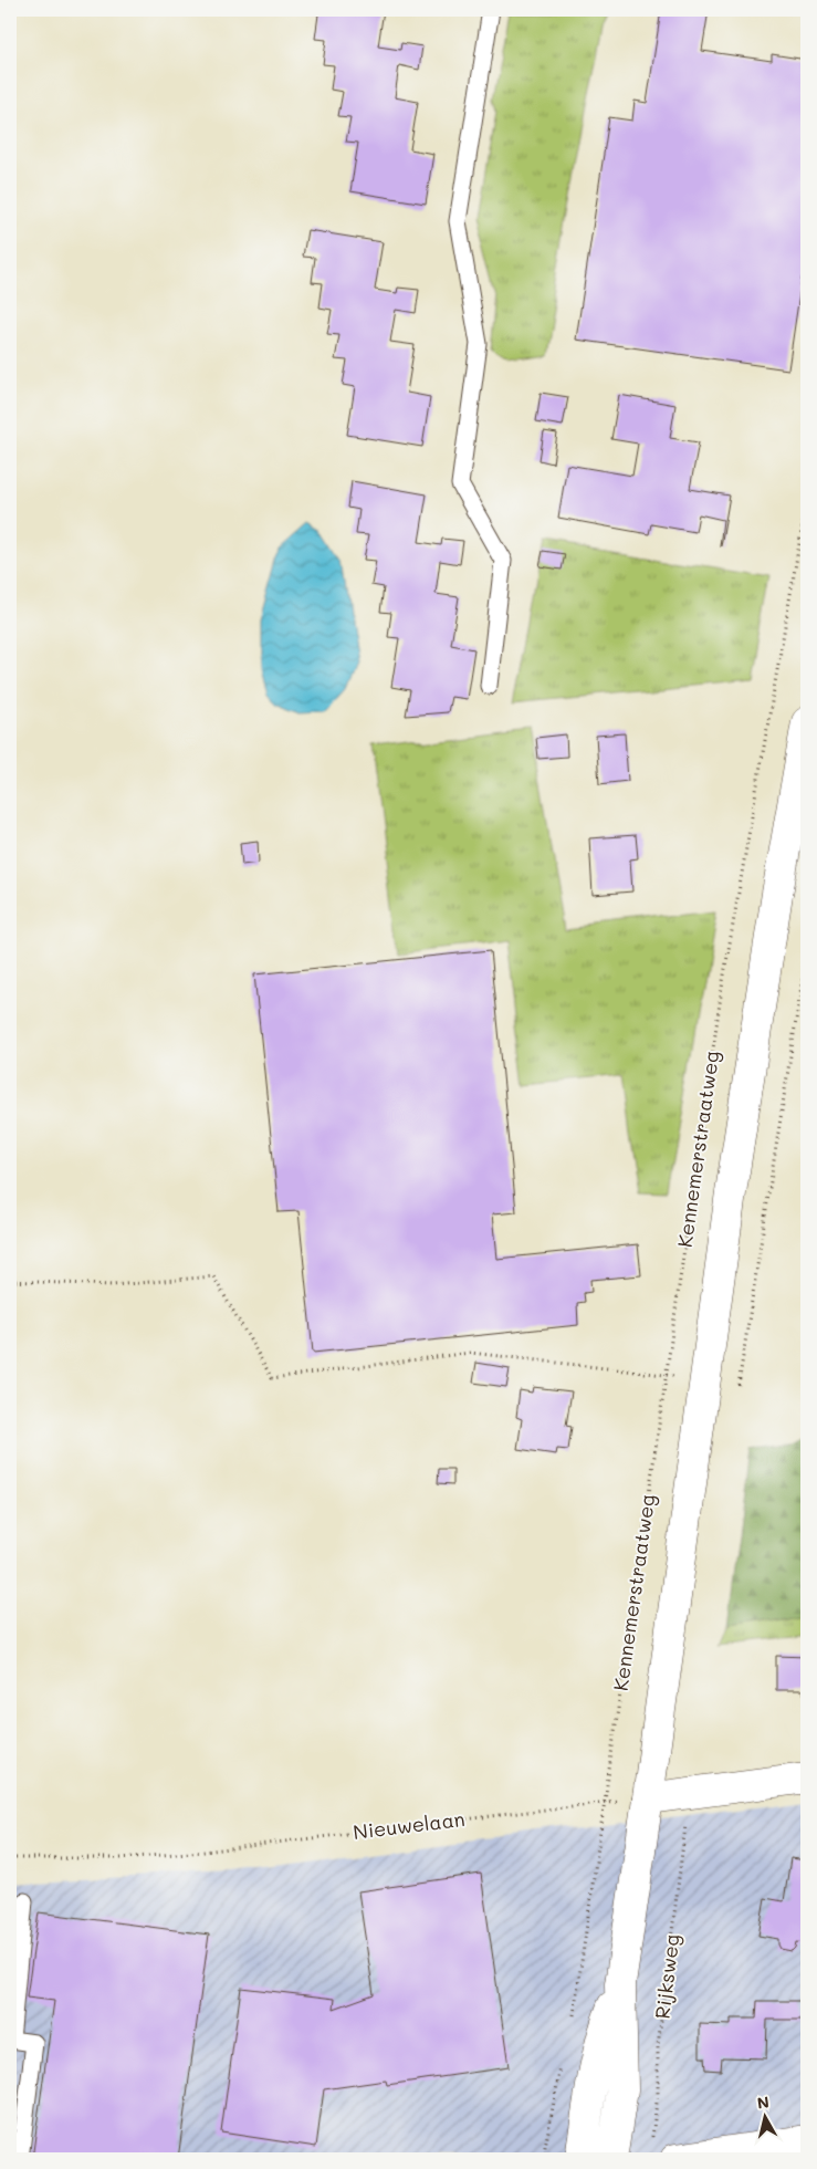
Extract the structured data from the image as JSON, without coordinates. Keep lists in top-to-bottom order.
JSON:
{
  "streets": {
    "main road": ["Kennemerstraatweg"],
    "path": ["Nieuwelaan", "Rijksweg"]
  },
  "crossings": [
    ["Kennemerstraatweg", "Nieuwelaan"]
  ],
  "north": "top"
}
